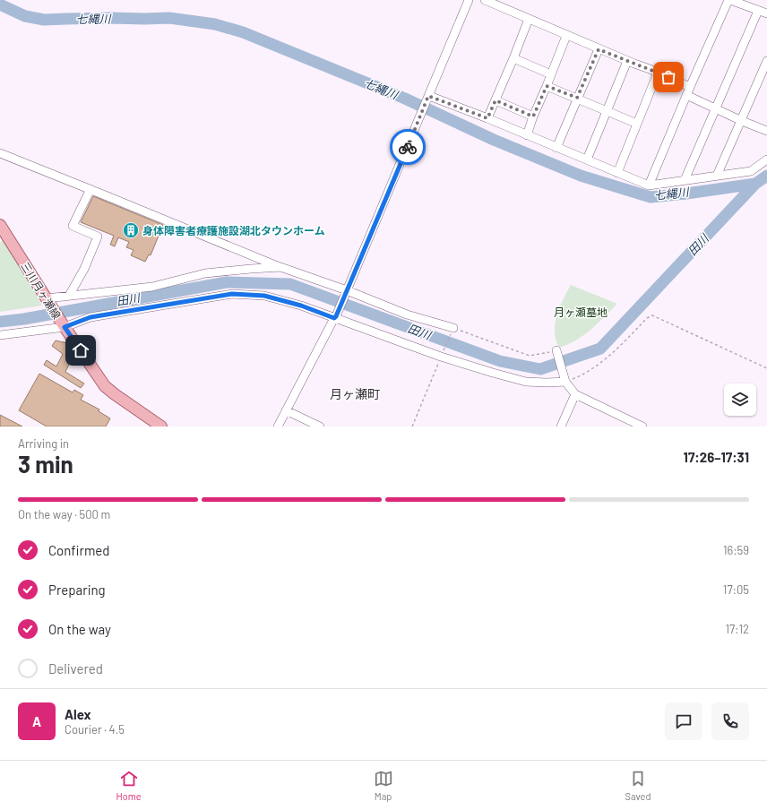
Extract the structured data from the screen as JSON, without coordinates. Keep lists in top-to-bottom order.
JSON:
{
  "streets": {
    "main road": ["三川月ヶ瀬線"]
  },
  "districts": ["月ヶ瀬町"],
  "water": ["七縄川", "田川"],
  "parks": ["月ヶ瀬墓地"],
  "places": {
    "building": ["身体障害者療護施設湖北タウンホーム"]
  },
  "page": {
    "heading": ["3 min", "Arriving in", "17:26–17:31"],
    "panel": ["Alex", "Courier · 4.5"],
    "bar": "On the way · 500 m",
    "list": [
      ["Confirmed", "16:59"],
      ["Preparing", "17:05"],
      ["On the way", "17:12"],
      "Delivered"
    ],
    "round": "A",
    "tabs": ["Home", "Map", "Saved"]
  }
}
